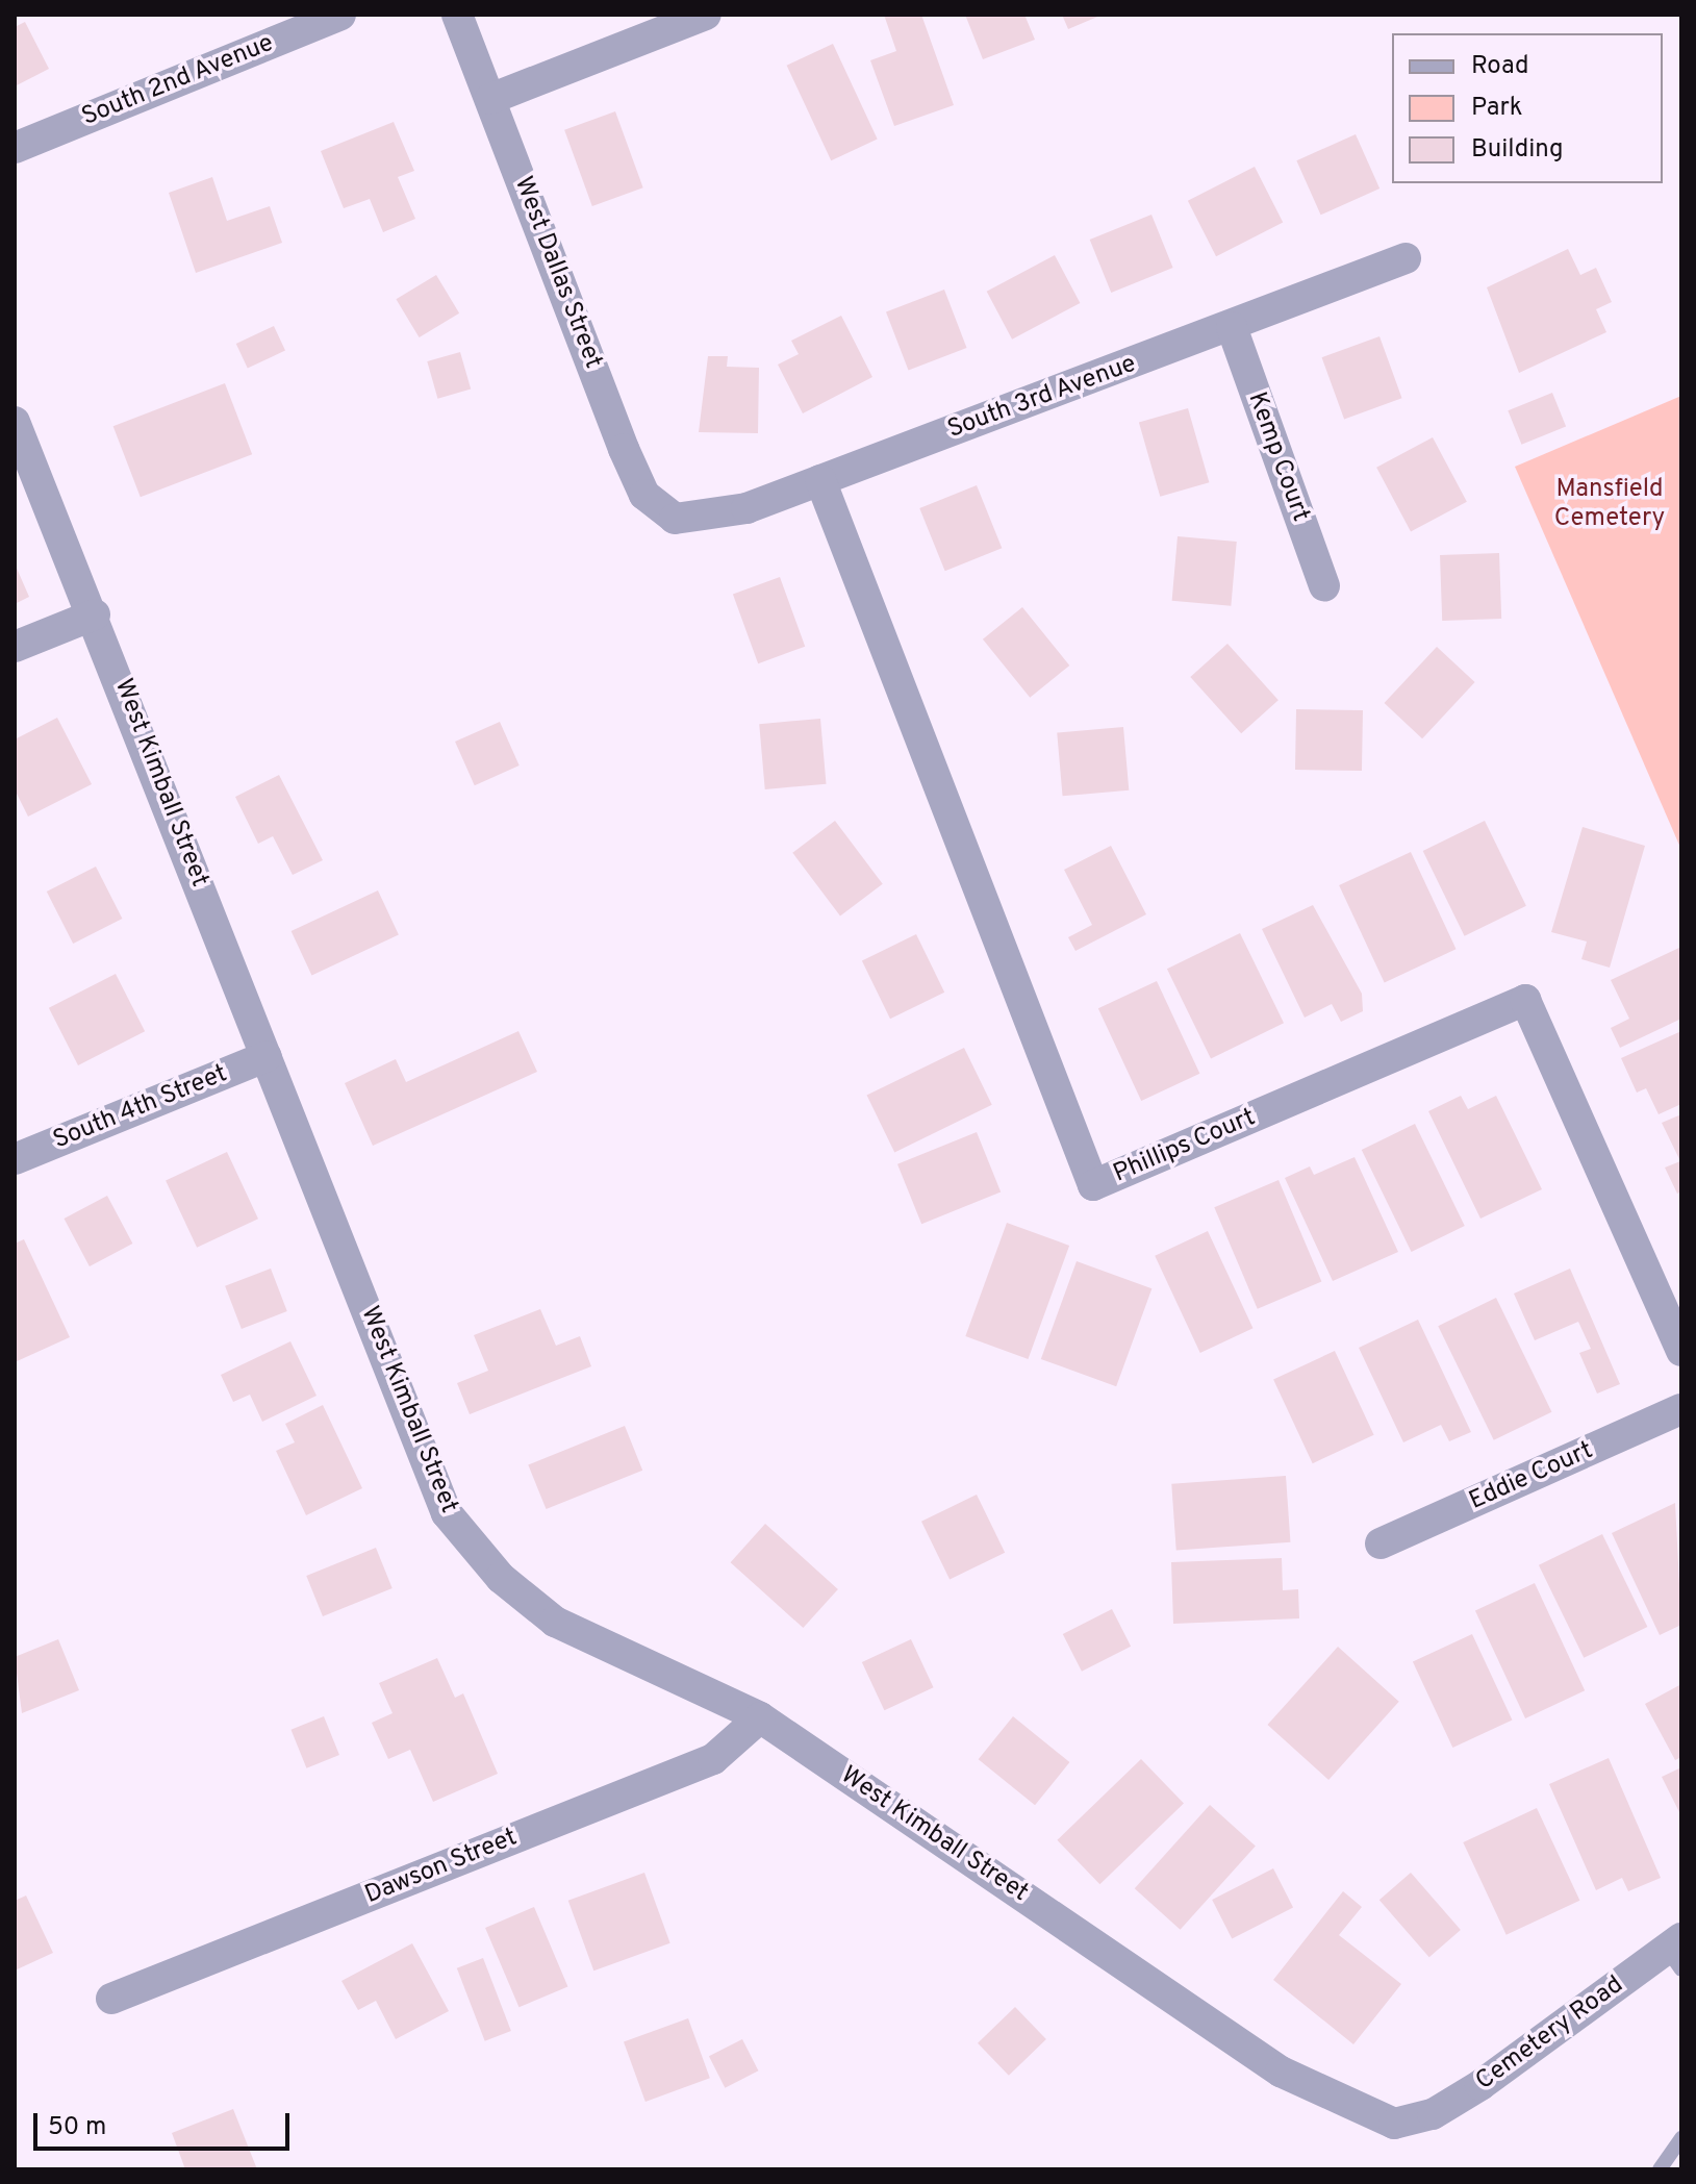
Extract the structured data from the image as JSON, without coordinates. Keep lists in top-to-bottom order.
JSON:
{
  "streets": {
    "street": [
      "South 2nd Avenue",
      "West Dallas Street",
      "South 3rd Avenue",
      "Kemp Court",
      "West Kimball Street",
      "South 4th Street",
      "Phillips Court",
      "Eddie Court",
      "Dawson Street",
      "Cemetery Road"
    ]
  },
  "crossings": [
    ["West Dallas Street", "South 3rd Avenue"],
    ["South 3rd Avenue", "Kemp Court"],
    ["South 3rd Avenue", "Phillips Court"],
    ["West Kimball Street", "South 4th Street"],
    ["West Kimball Street", "Dawson Street"],
    ["West Kimball Street", "Cemetery Road"]
  ],
  "parks": ["Mansfield Cemetery"],
  "legend": ["Road", "Park", "Building"],
  "scale_bar": "50 m"
}
